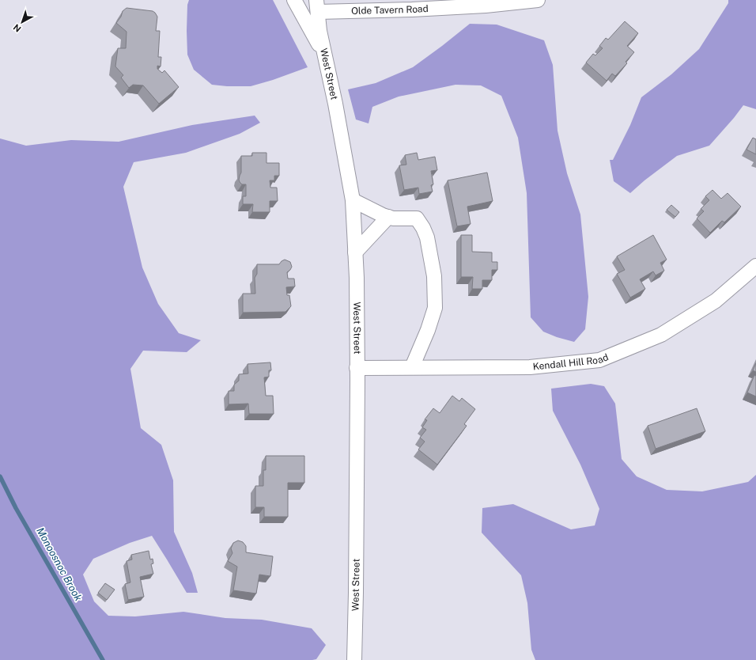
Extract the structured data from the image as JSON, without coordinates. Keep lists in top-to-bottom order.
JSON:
{
  "streets": {
    "street": ["Olde Tavern Road", "West Street", "Kendall Hill Road"]
  },
  "crossings": [
    ["Olde Tavern Road", "West Street"],
    ["West Street", "Kendall Hill Road"]
  ],
  "water": ["Monoosnoc Brook"],
  "north": "bottom left"
}
